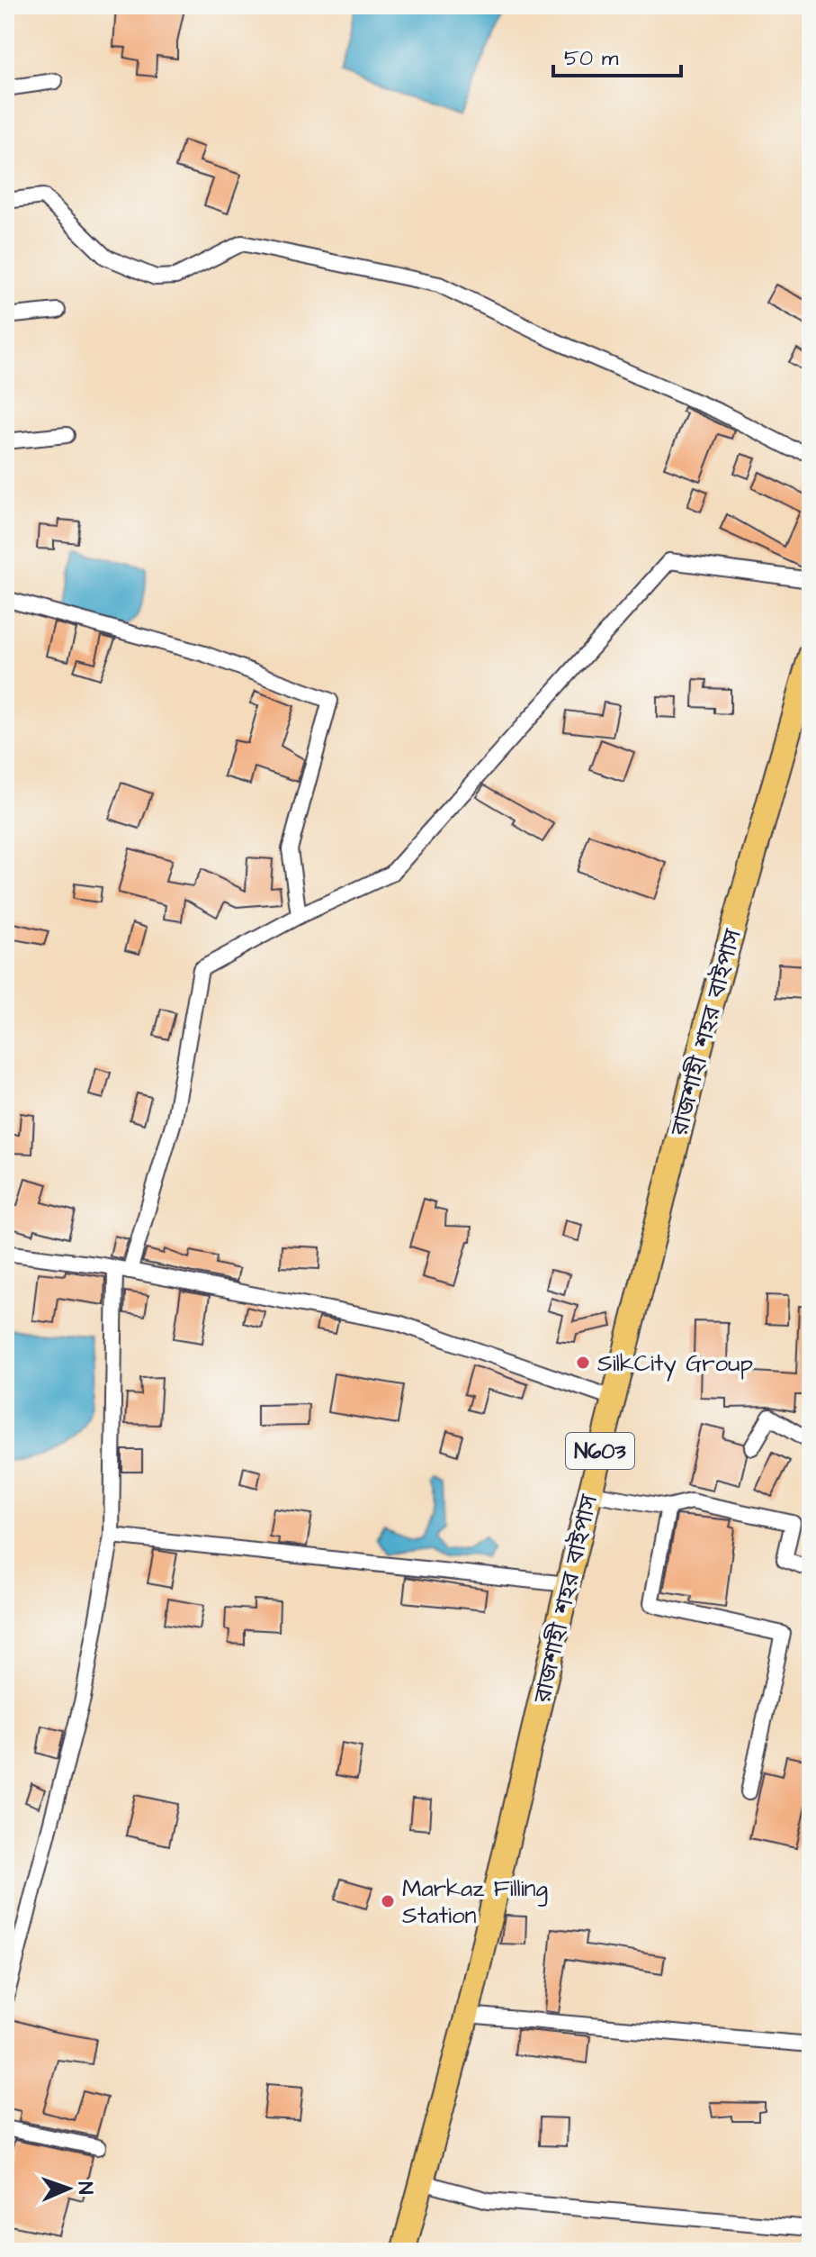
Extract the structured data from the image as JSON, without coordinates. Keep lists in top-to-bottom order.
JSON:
{
  "streets": {
    "highway": ["রাজশাহী শহর বাইপাস", "N603"]
  },
  "places": ["SilkCity Group", "Markaz Filling Station"],
  "scale_bar": "50 m",
  "north": "right"
}
